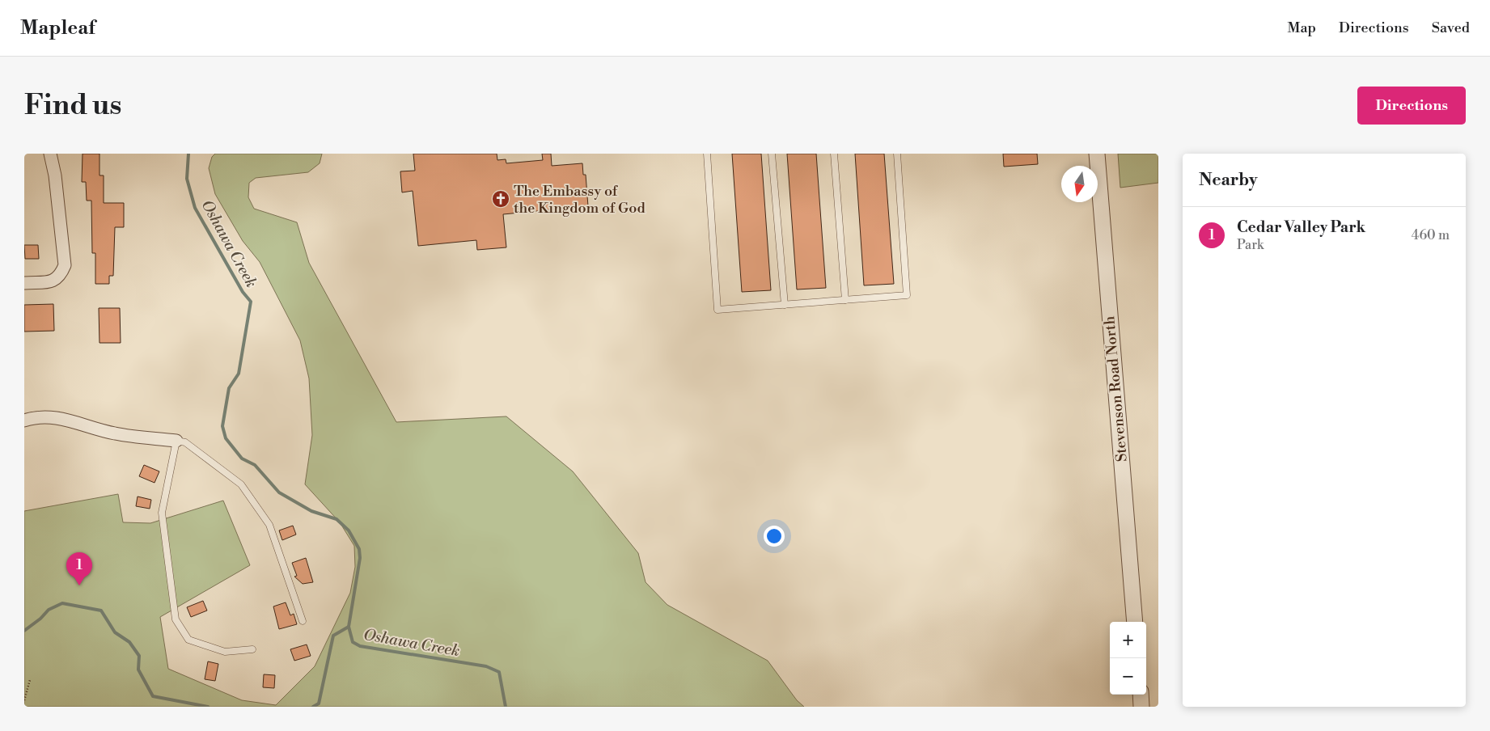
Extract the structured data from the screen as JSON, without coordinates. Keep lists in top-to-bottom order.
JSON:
{
  "streets": {
    "street": ["Stevenson Road North"]
  },
  "water": ["Oshawa Creek"],
  "places": {
    "church": ["The Embassy of the Kingdom of God"]
  },
  "north": "bottom",
  "page": {
    "header": "Mapleaf",
    "nav": ["Map", "Directions", "Saved"],
    "buttons": "Directions",
    "title": "Find us",
    "heading": "Nearby",
    "list": [
      {
        "mark": "1",
        "name": "Cedar Valley Park",
        "note": "Park",
        "value": "460 m"
      }
    ],
    "pins": "1",
    "map_buttons": ["+", "−"]
  }
}
